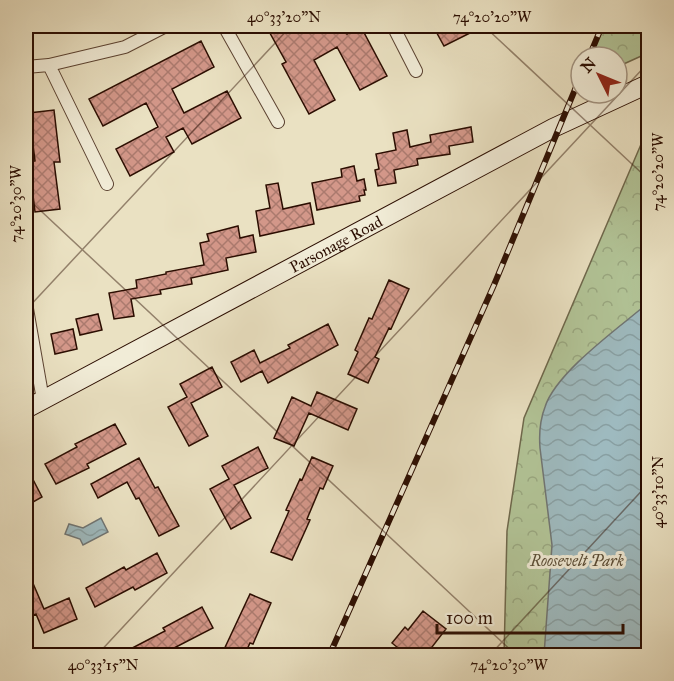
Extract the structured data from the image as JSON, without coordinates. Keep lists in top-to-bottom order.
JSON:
{
  "streets": {
    "street": ["Parsonage Road"]
  },
  "parks": ["Roosevelt Park"],
  "scale_bar": "100 m",
  "north": "top left",
  "coordinates": [
    "40°33'20\"N",
    "74°20'20\"W",
    "74°20'30\"W",
    "40°33'10\"N",
    "40°33'15\"N"
  ]
}
